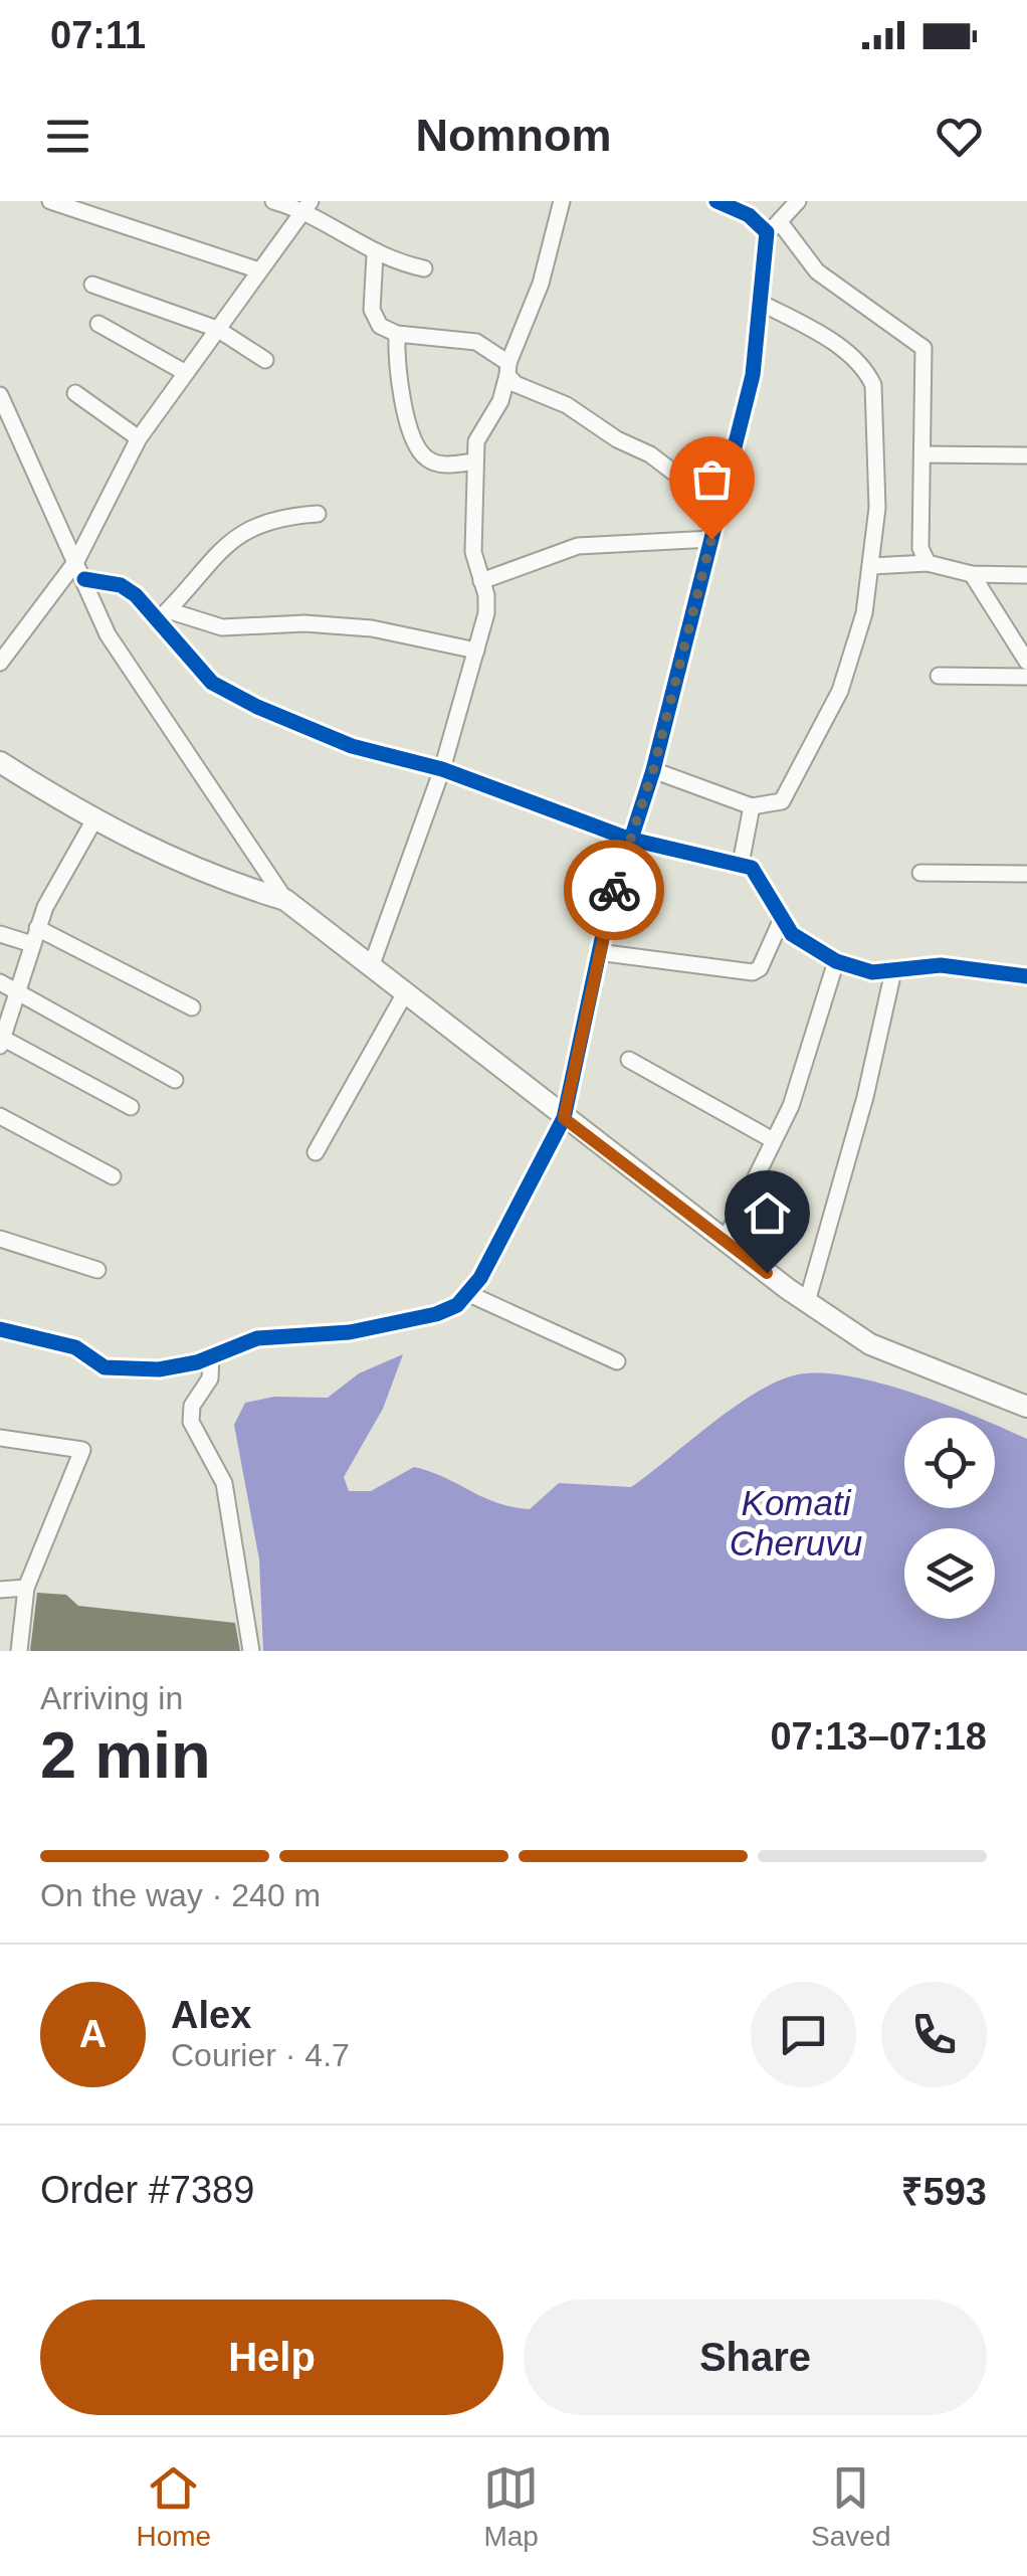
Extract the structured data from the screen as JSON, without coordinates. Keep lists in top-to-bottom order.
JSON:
{
  "water": ["Komati Cheruvu"],
  "page": {
    "status": "07:11",
    "header": "Nomnom",
    "heading": ["2 min", "Arriving in", "07:13–07:18"],
    "panel": [
      "Alex",
      "Courier · 4.7",
      "Order #7389",
      "₹593"
    ],
    "bar": "On the way · 240 m",
    "round": "A",
    "buttons": ["Help", "Share"],
    "tabs": ["Home", "Map", "Saved"]
  }
}
